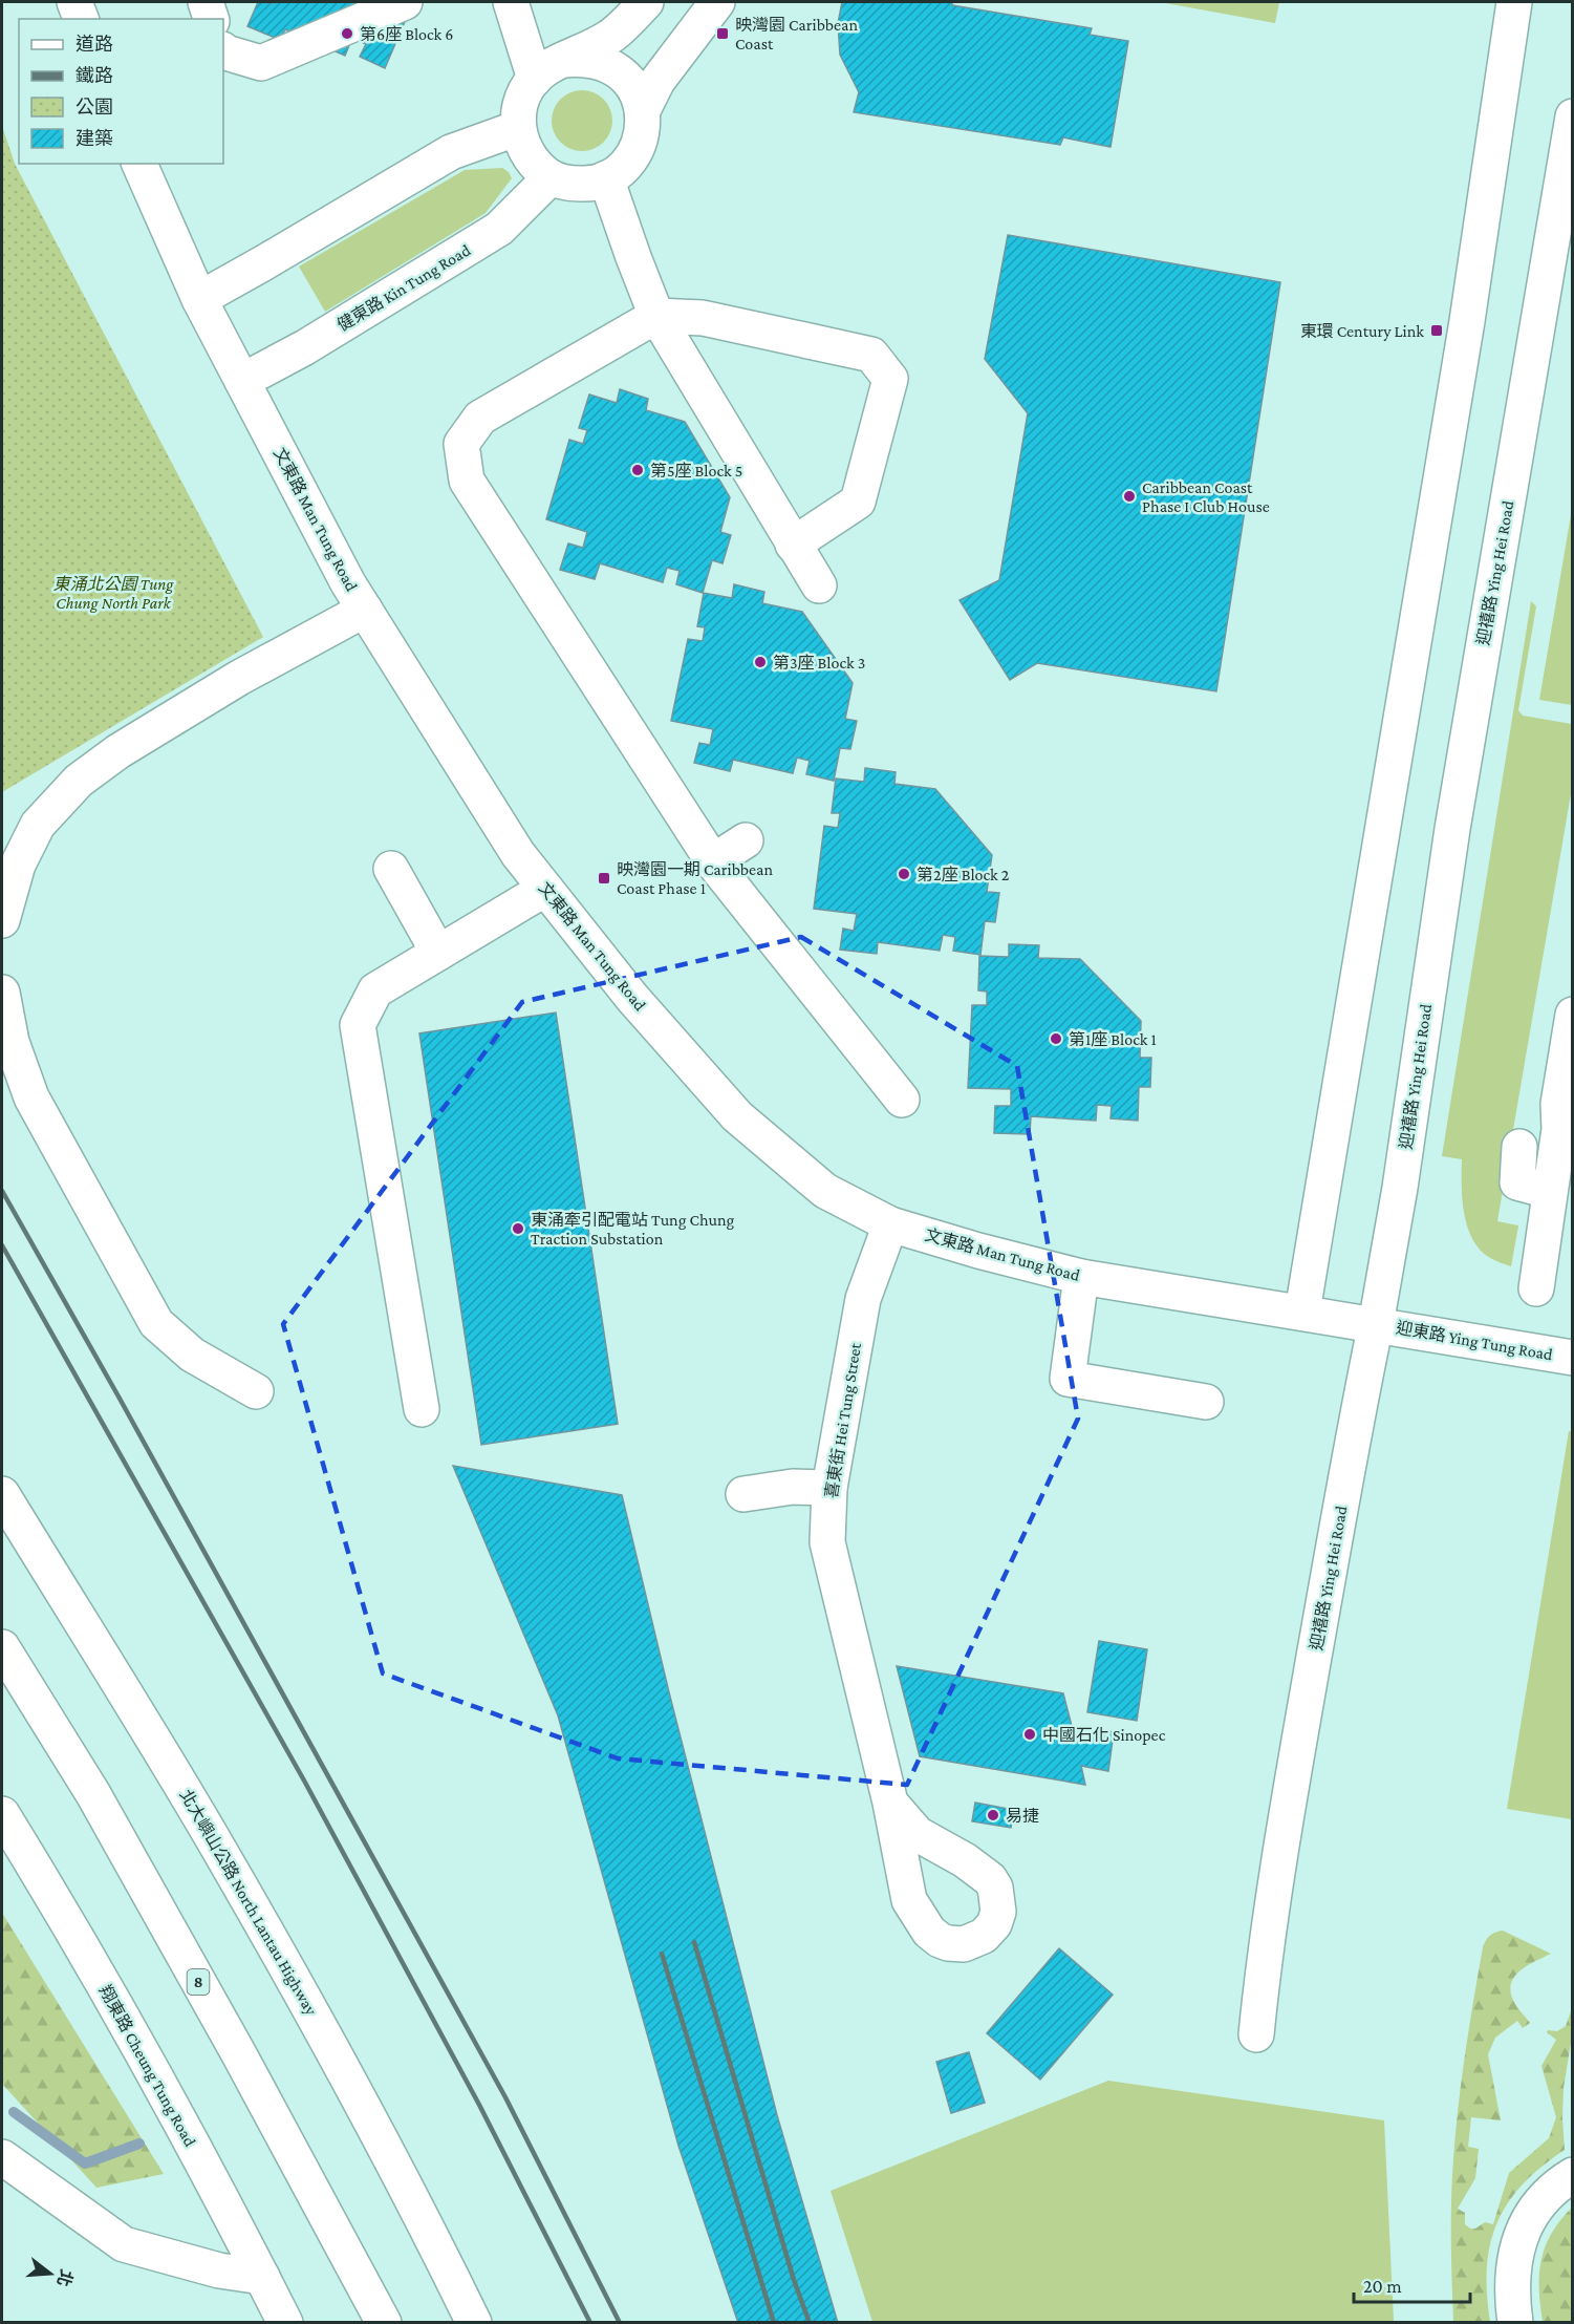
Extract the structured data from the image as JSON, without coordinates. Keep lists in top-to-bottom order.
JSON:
{
  "streets": {
    "main road": [
      "健東路 Kin Tung Road",
      "文東路 Man Tung Road",
      "迎禧路 Ying Hei Road",
      "迎東路 Ying Tung Road",
      "喜東街 Hei Tung Street",
      "北大嶼山公路 North Lantau Highway",
      "8",
      "翔東路 Cheung Tung Road"
    ]
  },
  "crossings": [
    ["健東路 Kin Tung Road", "文東路 Man Tung Road"],
    ["文東路 Man Tung Road", "迎禧路 Ying Hei Road"],
    ["文東路 Man Tung Road", "迎東路 Ying Tung Road"],
    ["文東路 Man Tung Road", "喜東街 Hei Tung Street"],
    ["迎禧路 Ying Hei Road", "迎東路 Ying Tung Road"]
  ],
  "parks": ["東涌北公園 Tung Chung North Park"],
  "places": {
    "other": [
      "第6座 Block 6",
      "第5座 Block 5",
      "Caribbean Coast Phase I Club House",
      "第3座 Block 3",
      "第2座 Block 2",
      "第1座 Block 1",
      "東涌牽引配電站 Tung Chung Traction Substation",
      "中國石化 Sinopec",
      "易捷"
    ],
    "transit": ["映灣園 Caribbean Coast", "東環 Century Link", "映灣園一期 Caribbean Coast Phase 1"]
  },
  "legend": [
    "道路",
    "鐵路",
    "公園",
    "建築"
  ],
  "scale_bar": "20 m",
  "north": "right"
}
